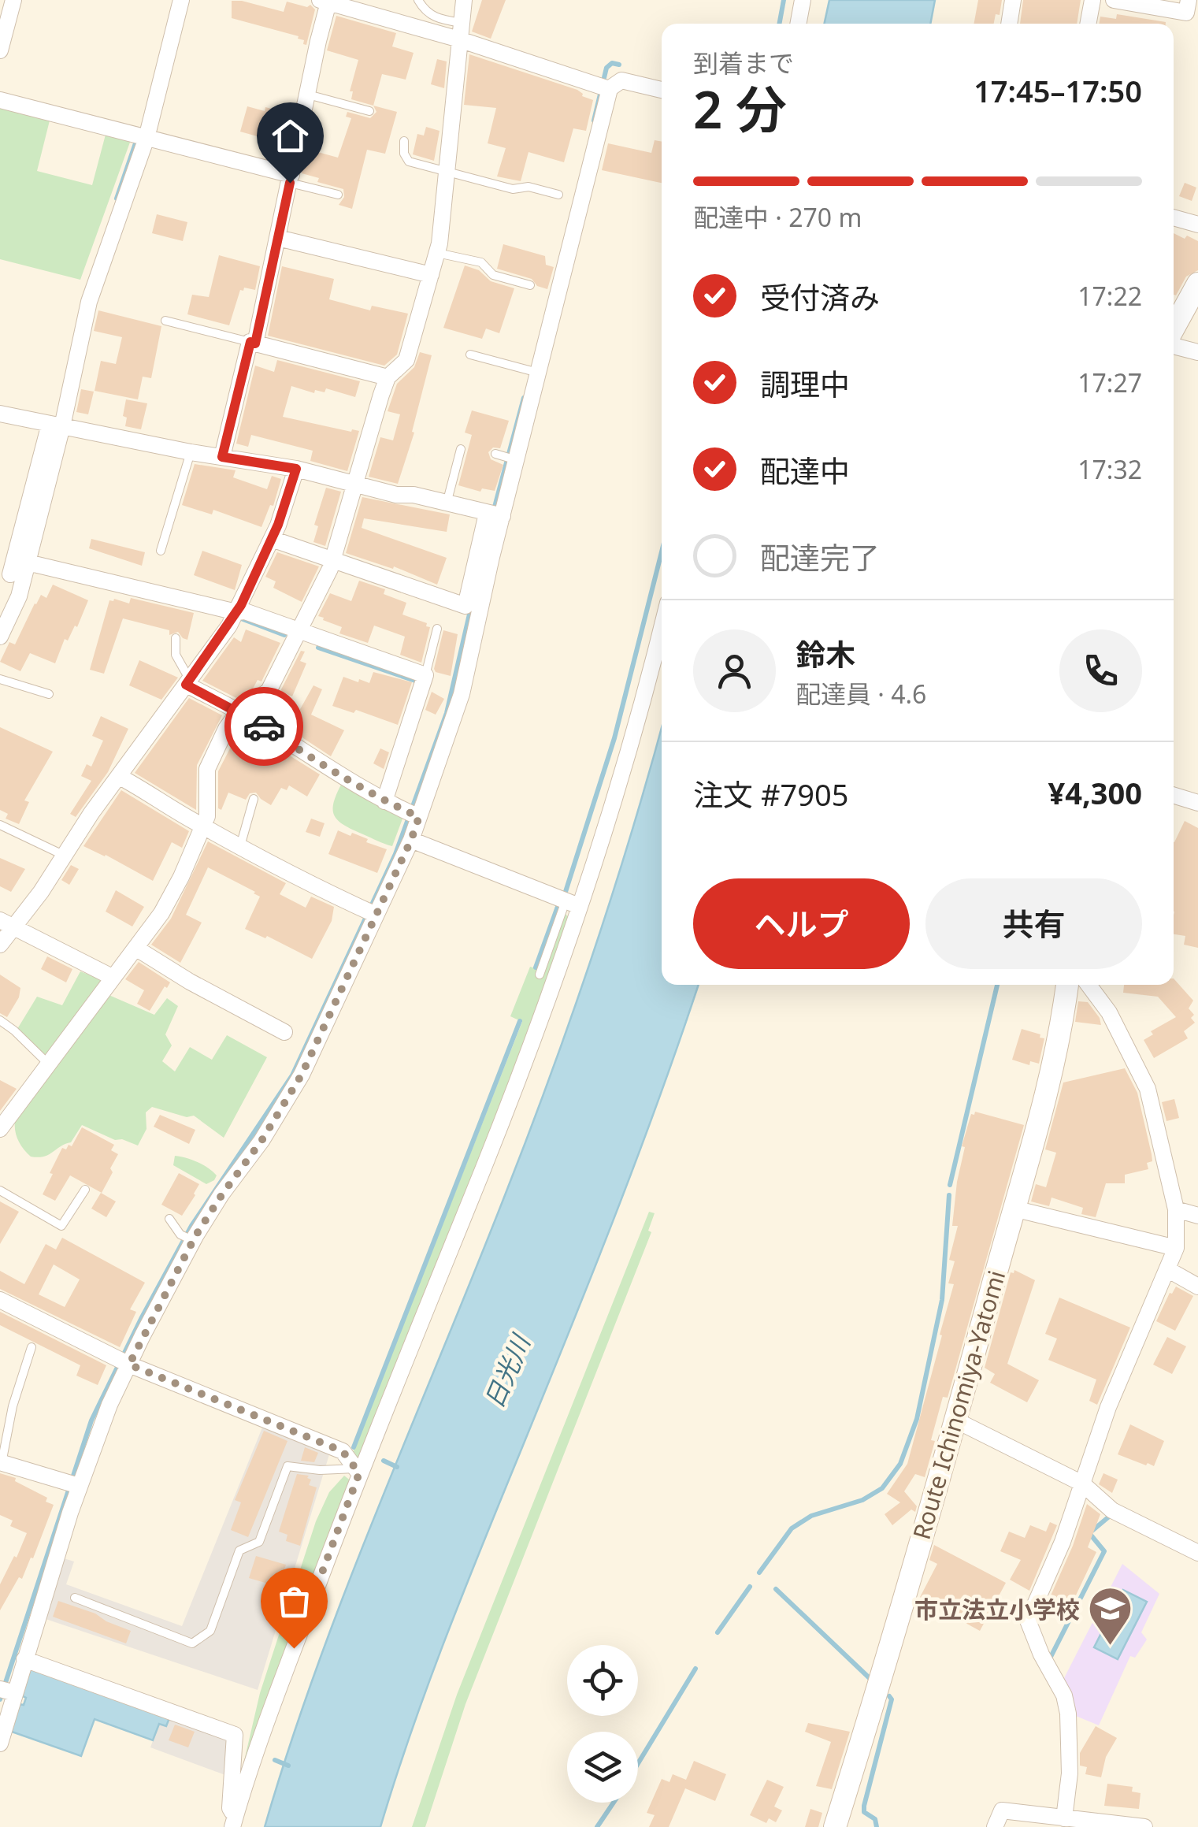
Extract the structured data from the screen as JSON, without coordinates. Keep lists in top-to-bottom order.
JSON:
{
  "streets": {
    "main road": ["Route Ichinomiya-Yatomi"]
  },
  "water": ["日光川"],
  "places": {
    "school or university": ["市立法立小学校"]
  },
  "page": {
    "heading": ["2 分", "到着まで", "17:45–17:50"],
    "panel": [
      "鈴木",
      "配達員 · 4.6",
      "注文 #7905",
      "¥4,300"
    ],
    "bar": "配達中 · 270 m",
    "list": [
      ["受付済み", "17:22"],
      ["調理中", "17:27"],
      ["配達中", "17:32"],
      "配達完了"
    ],
    "buttons": ["ヘルプ", "共有"]
  }
}
